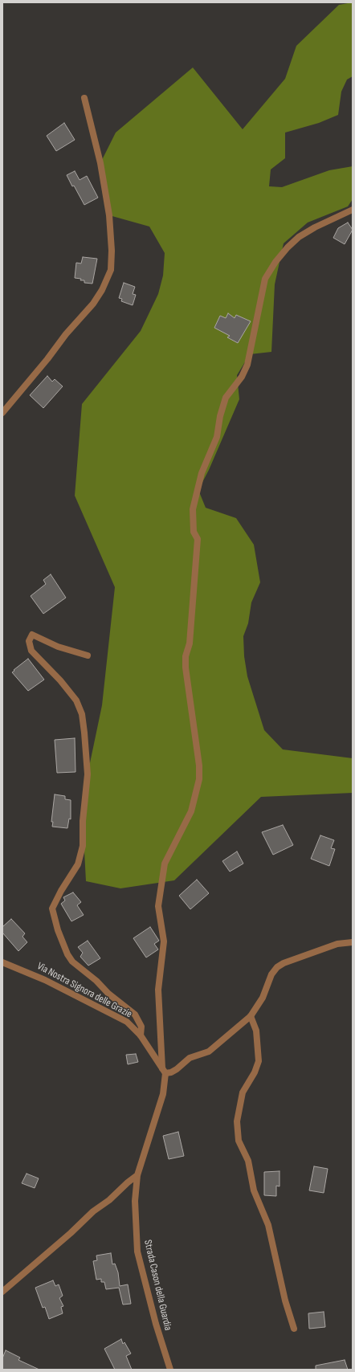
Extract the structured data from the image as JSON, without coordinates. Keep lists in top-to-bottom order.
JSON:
{
  "streets": {
    "street": ["Via Nostra Signora delle Grazie", "Strada Cason della Guardia"]
  },
  "crossings": [
    ["Via Nostra Signora delle Grazie", "Strada Cason della Guardia"]
  ]
}
